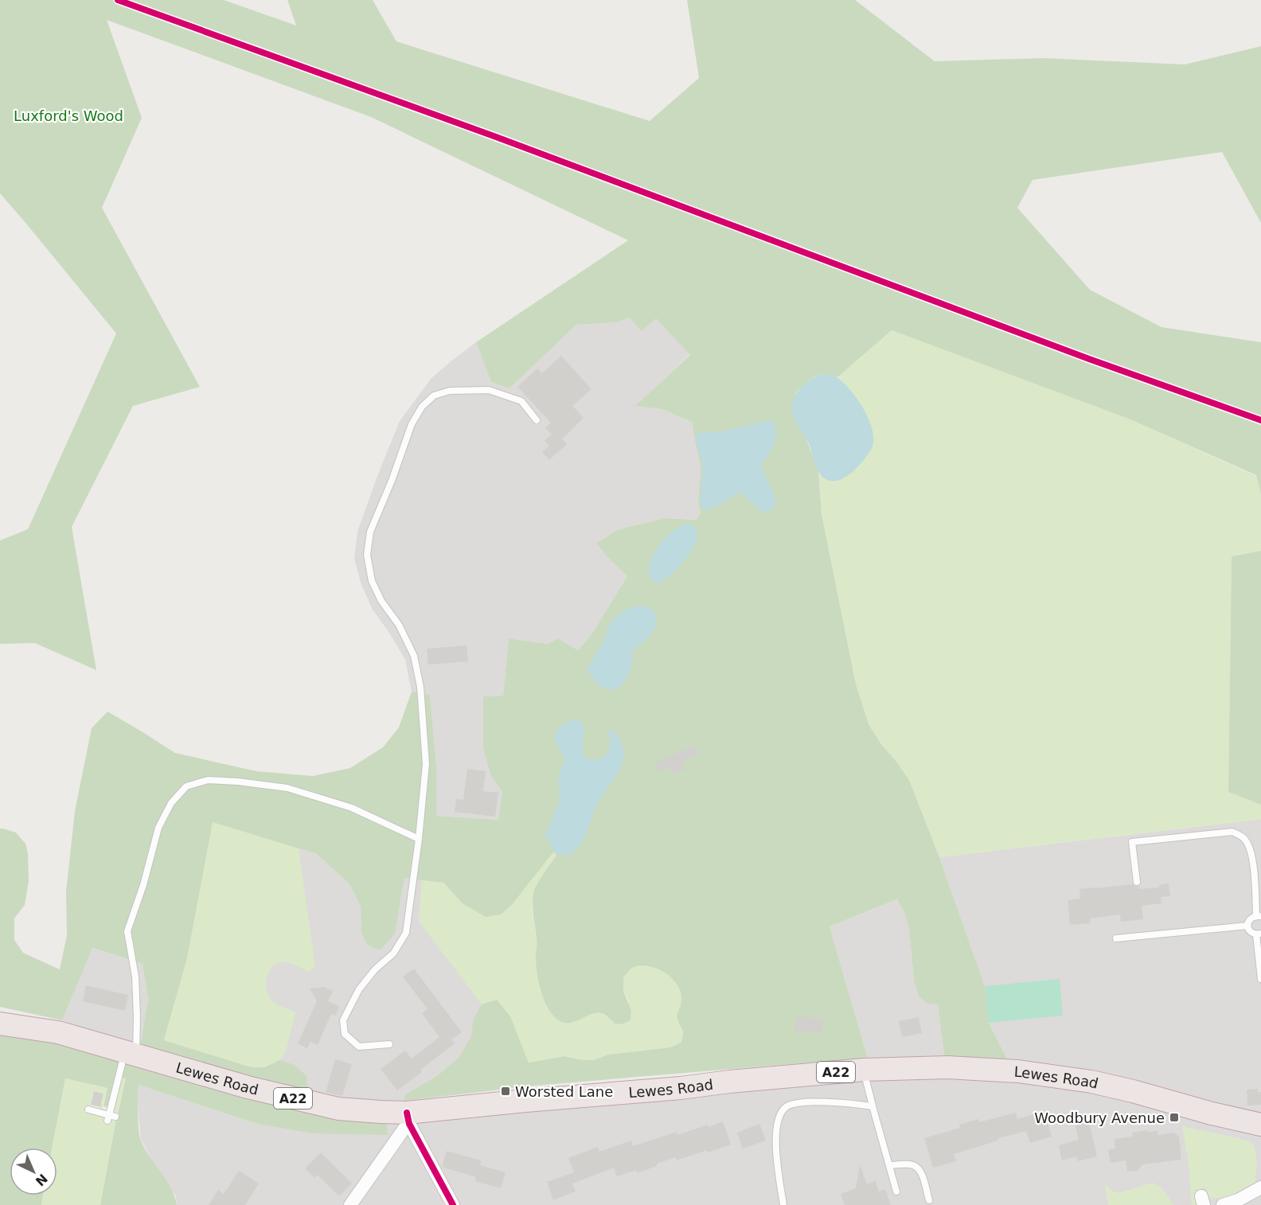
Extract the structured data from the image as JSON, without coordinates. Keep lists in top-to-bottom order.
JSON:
{
  "streets": {
    "highway": ["A22", "Lewes Road"]
  },
  "parks": ["Luxford's Wood"],
  "places": {
    "transit": ["Worsted Lane", "Woodbury Avenue"]
  },
  "north": "bottom right"
}
